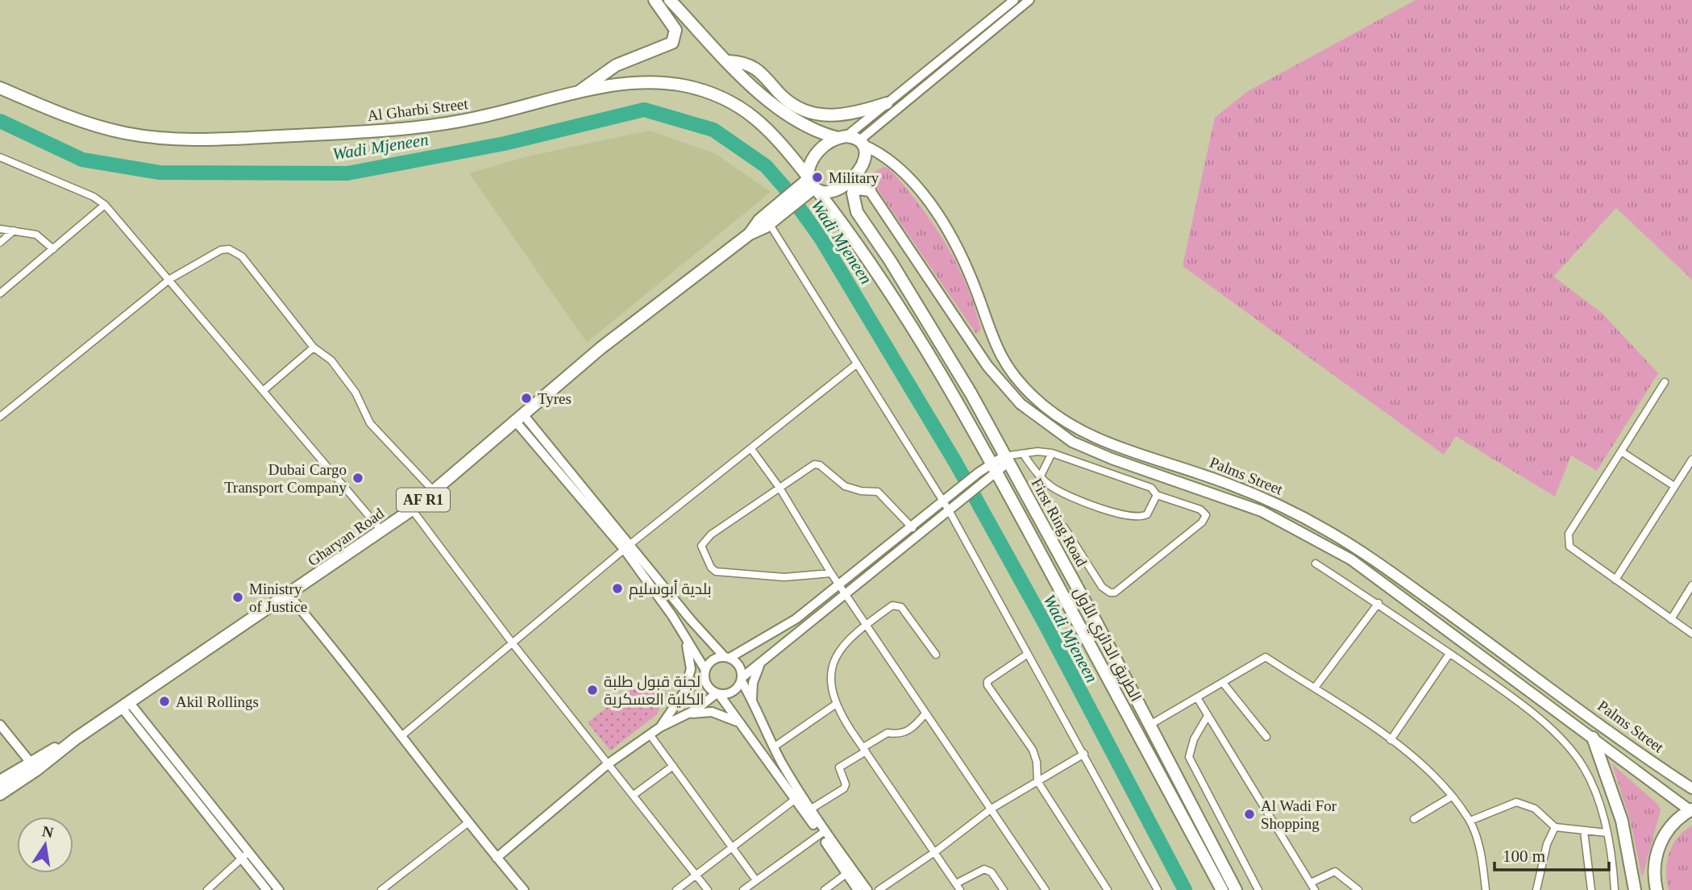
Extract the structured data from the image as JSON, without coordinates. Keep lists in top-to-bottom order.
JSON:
{
  "streets": {
    "highway": [
      "Al Gharbi Street",
      "AF R1",
      "First Ring Road",
      "Gharyan Road",
      "الطريق الدائري الأول"
    ],
    "main road": ["Palms Street"]
  },
  "crossings": [
    ["Al Gharbi Street", "Palms Street"],
    ["Al Gharbi Street", "First Ring Road"],
    ["Al Gharbi Street", "Gharyan Road"],
    ["Al Gharbi Street", "الطريق الدائري الأول"],
    ["Palms Street", "First Ring Road"],
    ["Palms Street", "Gharyan Road"],
    ["Palms Street", "الطريق الدائري الأول"],
    ["First Ring Road", "Gharyan Road"],
    ["First Ring Road", "الطريق الدائري الأول"],
    ["Gharyan Road", "الطريق الدائري الأول"]
  ],
  "water": ["Wadi Mjeneen"],
  "places": [
    "Military",
    "Tyres",
    "Dubai Cargo Transport Company",
    "بلدية أبوسليم",
    "Ministry of Justice",
    "لجنة قبول طلبة الكلية العسكرية",
    "Akil Rollings",
    "Al Wadi For Shopping"
  ],
  "scale_bar": "100 m",
  "north": "top"
}
